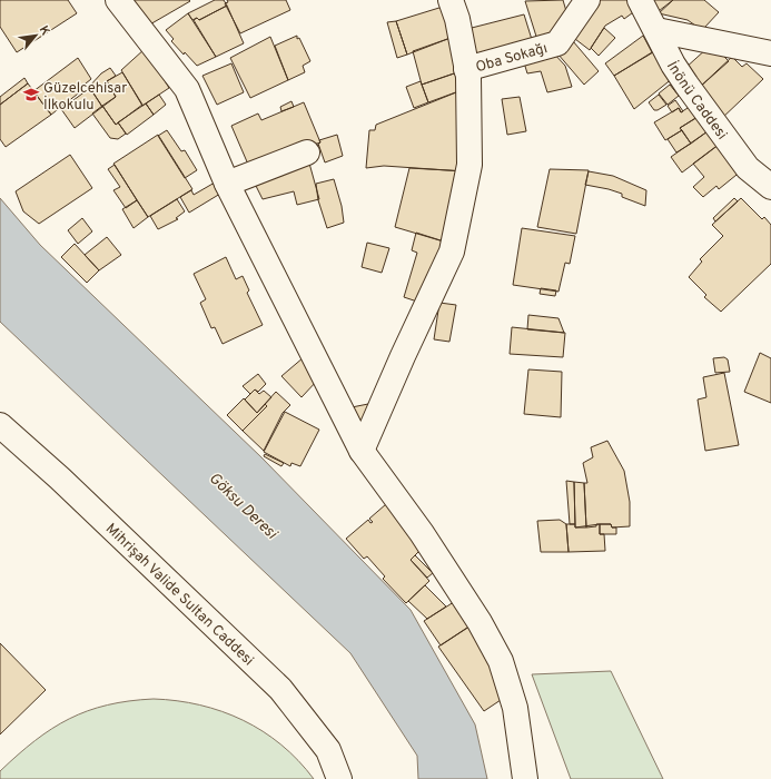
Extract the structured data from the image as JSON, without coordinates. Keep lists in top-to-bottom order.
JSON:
{
  "streets": {
    "street": ["Oba Sokağı", "İnönü Caddesi", "Mihrişah Valide Sultan Caddesi"]
  },
  "water": ["Göksu Deresi"],
  "places": {
    "school or university": ["Güzelcehisar İlkokulu"]
  },
  "north": "top right"
}
